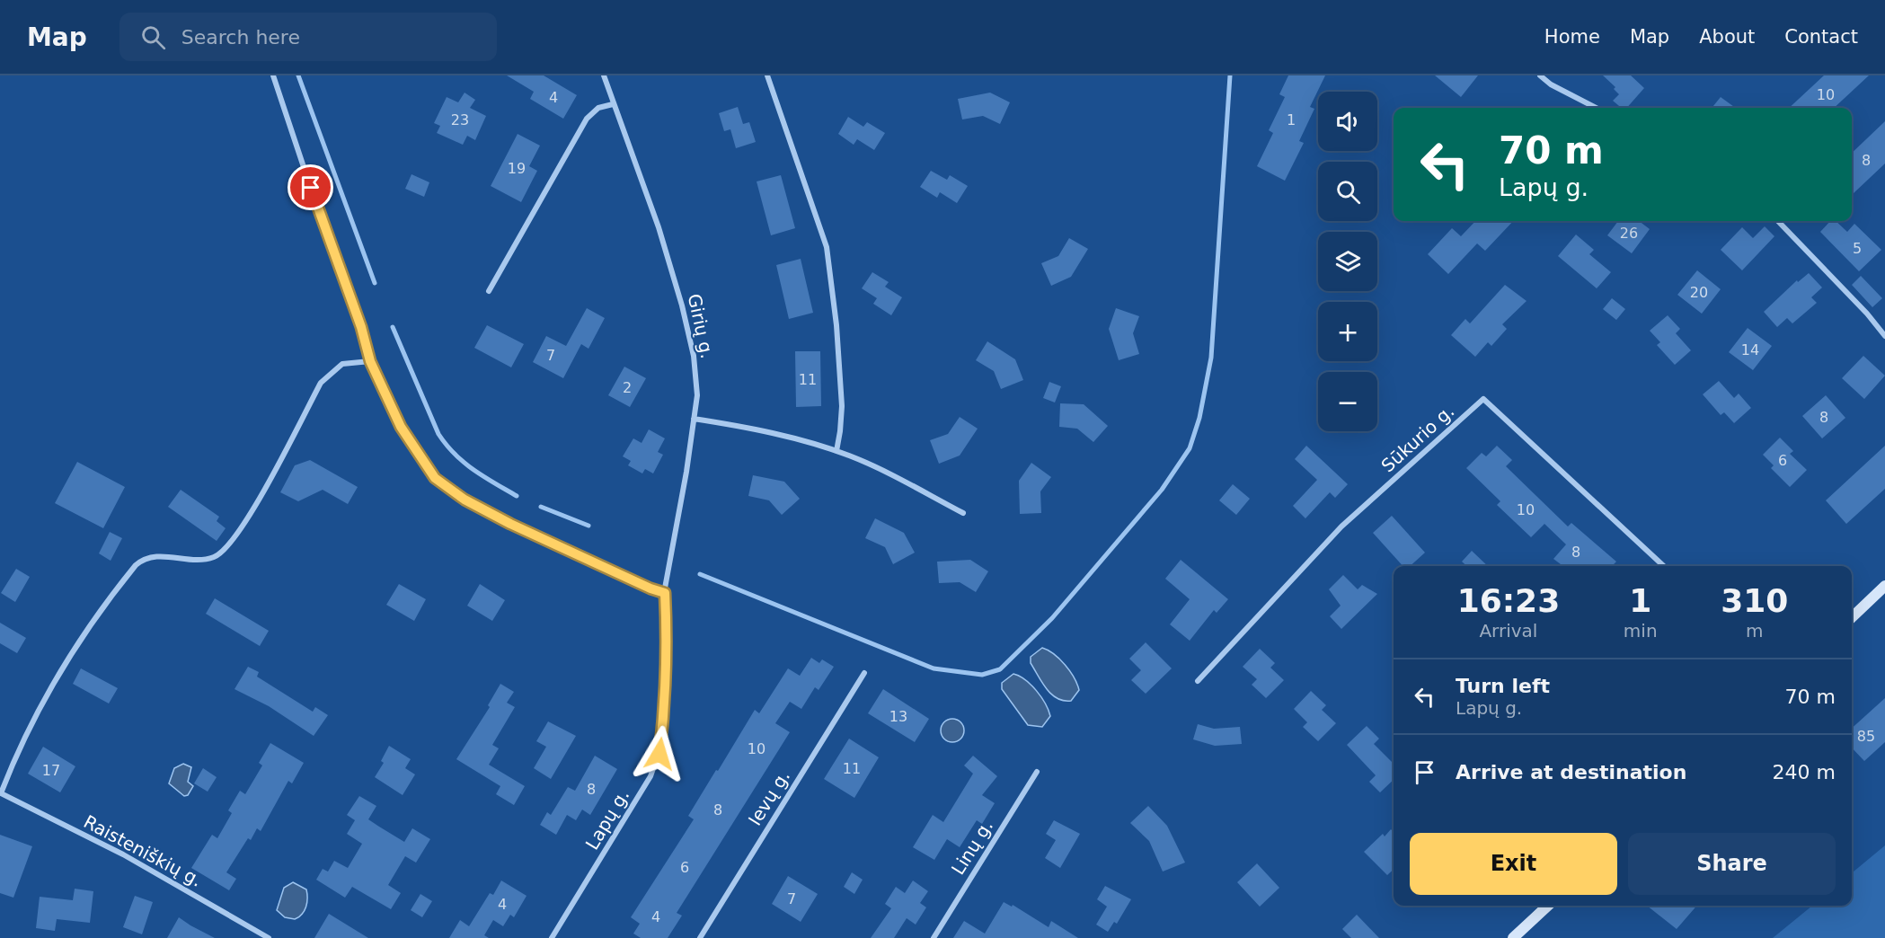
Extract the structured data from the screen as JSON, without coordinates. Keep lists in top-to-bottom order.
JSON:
{
  "streets": {
    "street": [
      "Girių g.",
      "Sūkurio g.",
      "Ievų g.",
      "Lapų g.",
      "Linų g.",
      "Raisteniškių g."
    ]
  },
  "crossings": [
    ["Girių g.", "Lapų g."]
  ],
  "house_numbers": [
    "10",
    "4",
    "23",
    "1",
    "8",
    "19",
    "26",
    "5",
    "20",
    "14",
    "7",
    "11",
    "2",
    "8",
    "6",
    "10",
    "8",
    "13",
    "85",
    "10",
    "11",
    "17",
    "8",
    "8",
    "6",
    "7",
    "4",
    "4"
  ],
  "page": {
    "header": "Map",
    "search": "Search here",
    "nav": [
      "Home",
      "Map",
      "About",
      "Contact"
    ],
    "map_buttons": ["+", "−"],
    "turn": ["70 m", "Lapų g."],
    "eta": [
      "16:23",
      "Arrival",
      "1",
      "min",
      "310",
      "m"
    ],
    "list": [
      {
        "name": "Turn left",
        "note": "Lapų g.",
        "value": "70 m"
      },
      {
        "name": "Arrive at destination",
        "value": "240 m"
      }
    ],
    "buttons": ["Exit", "Share"]
  }
}
